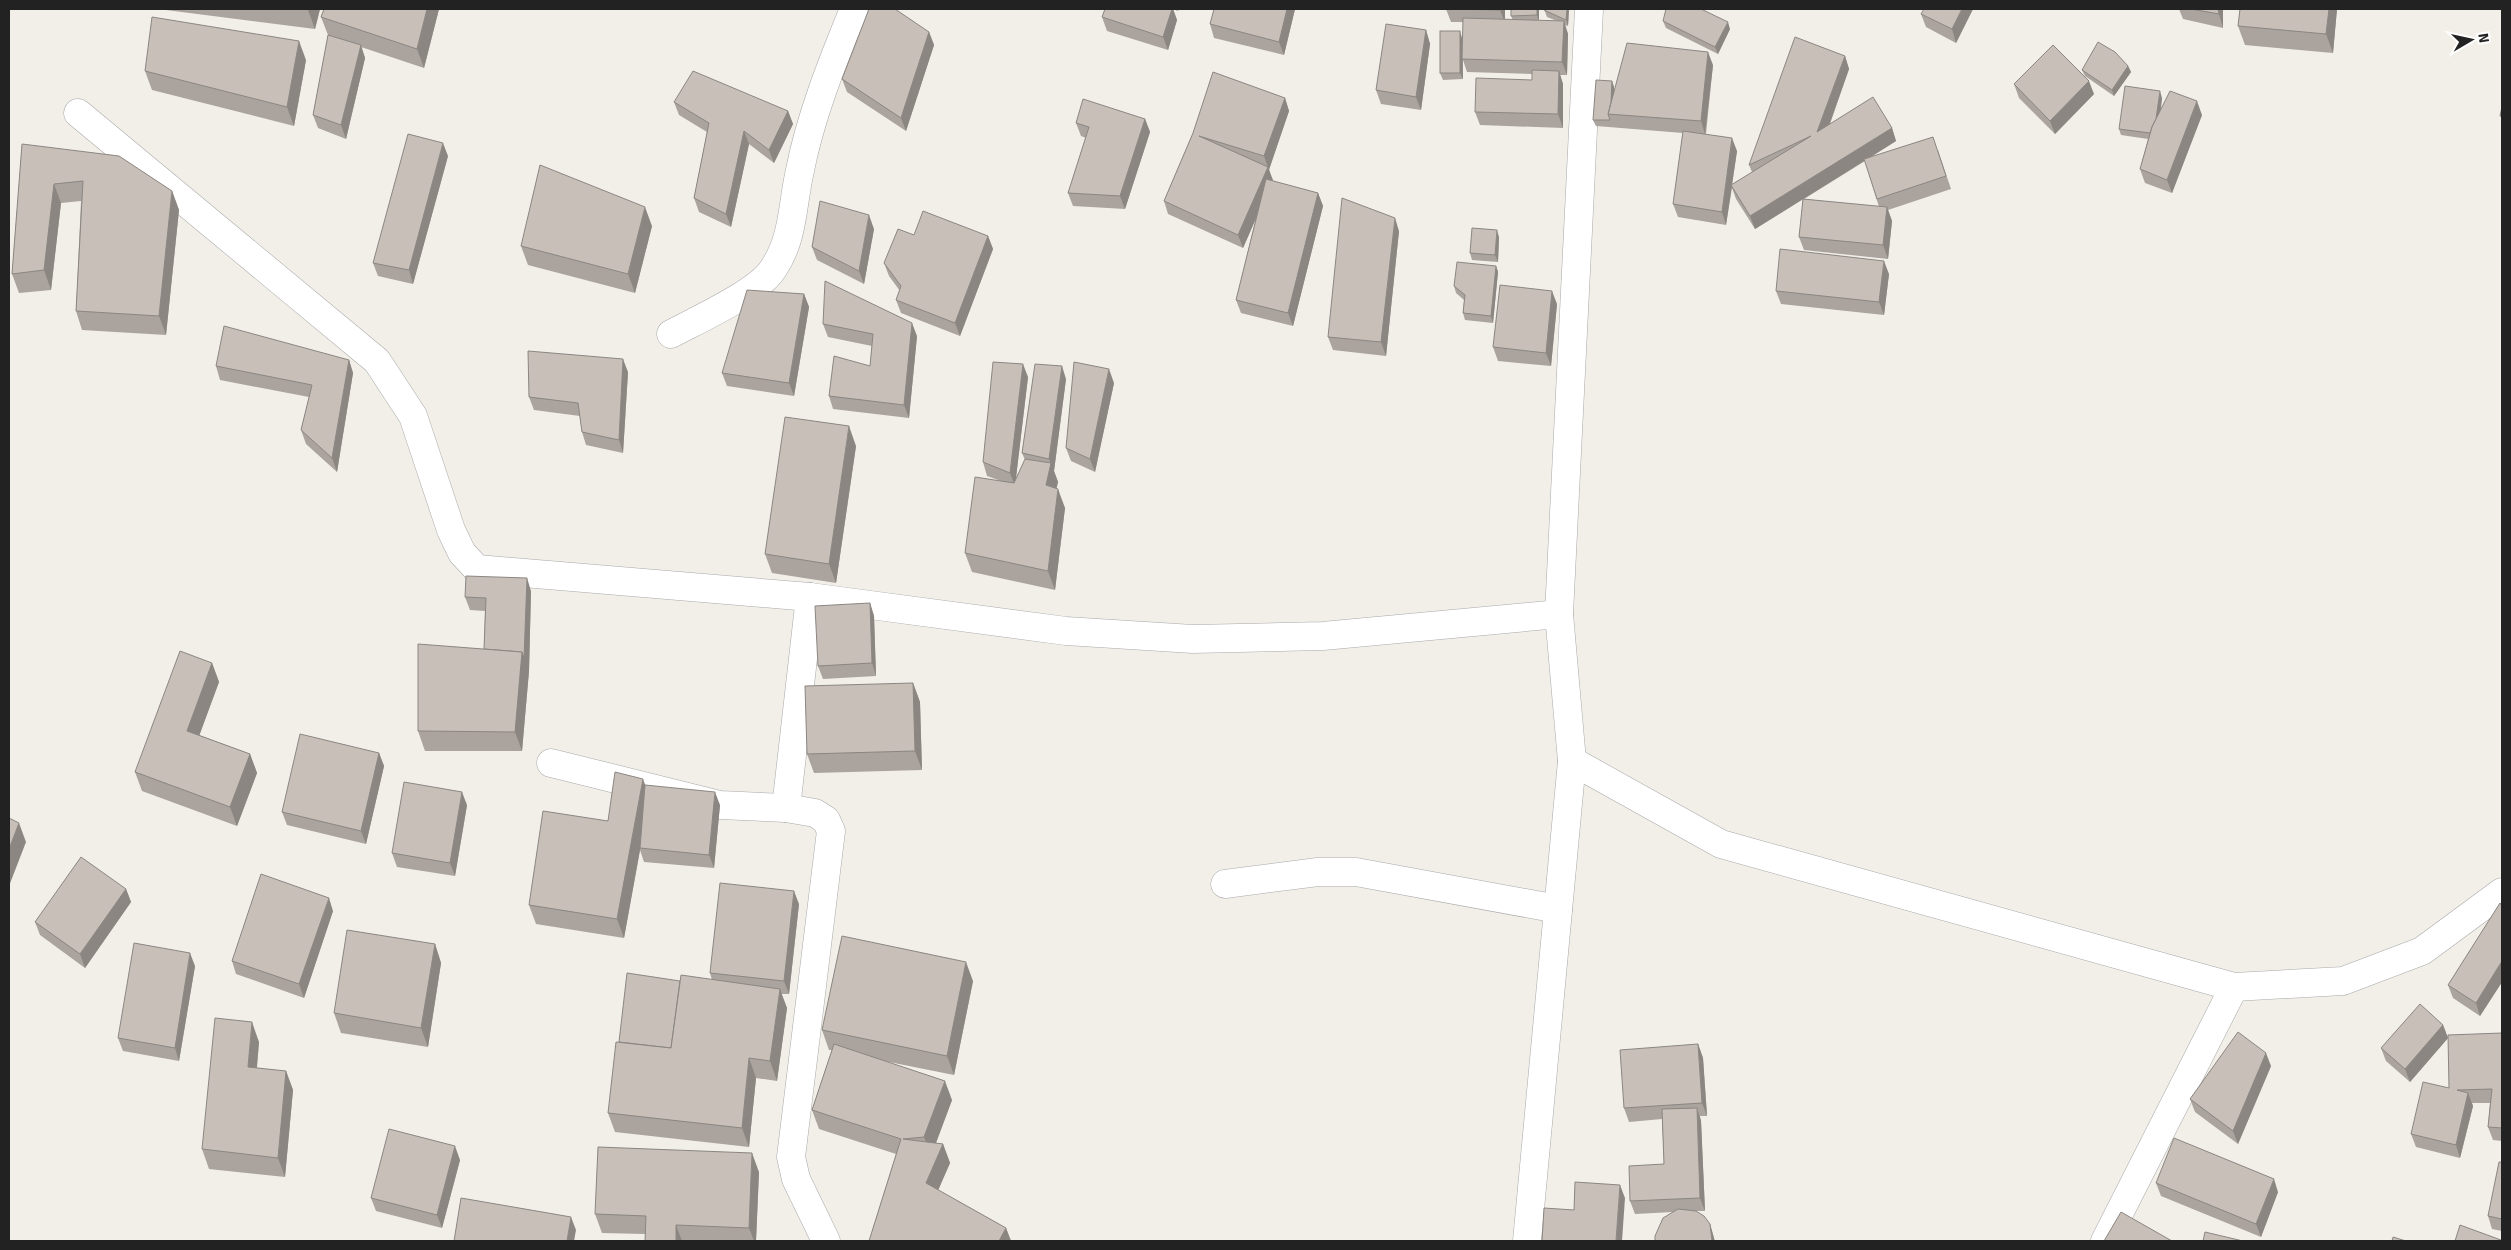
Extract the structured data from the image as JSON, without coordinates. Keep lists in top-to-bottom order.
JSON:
{
  "north": "right"
}
